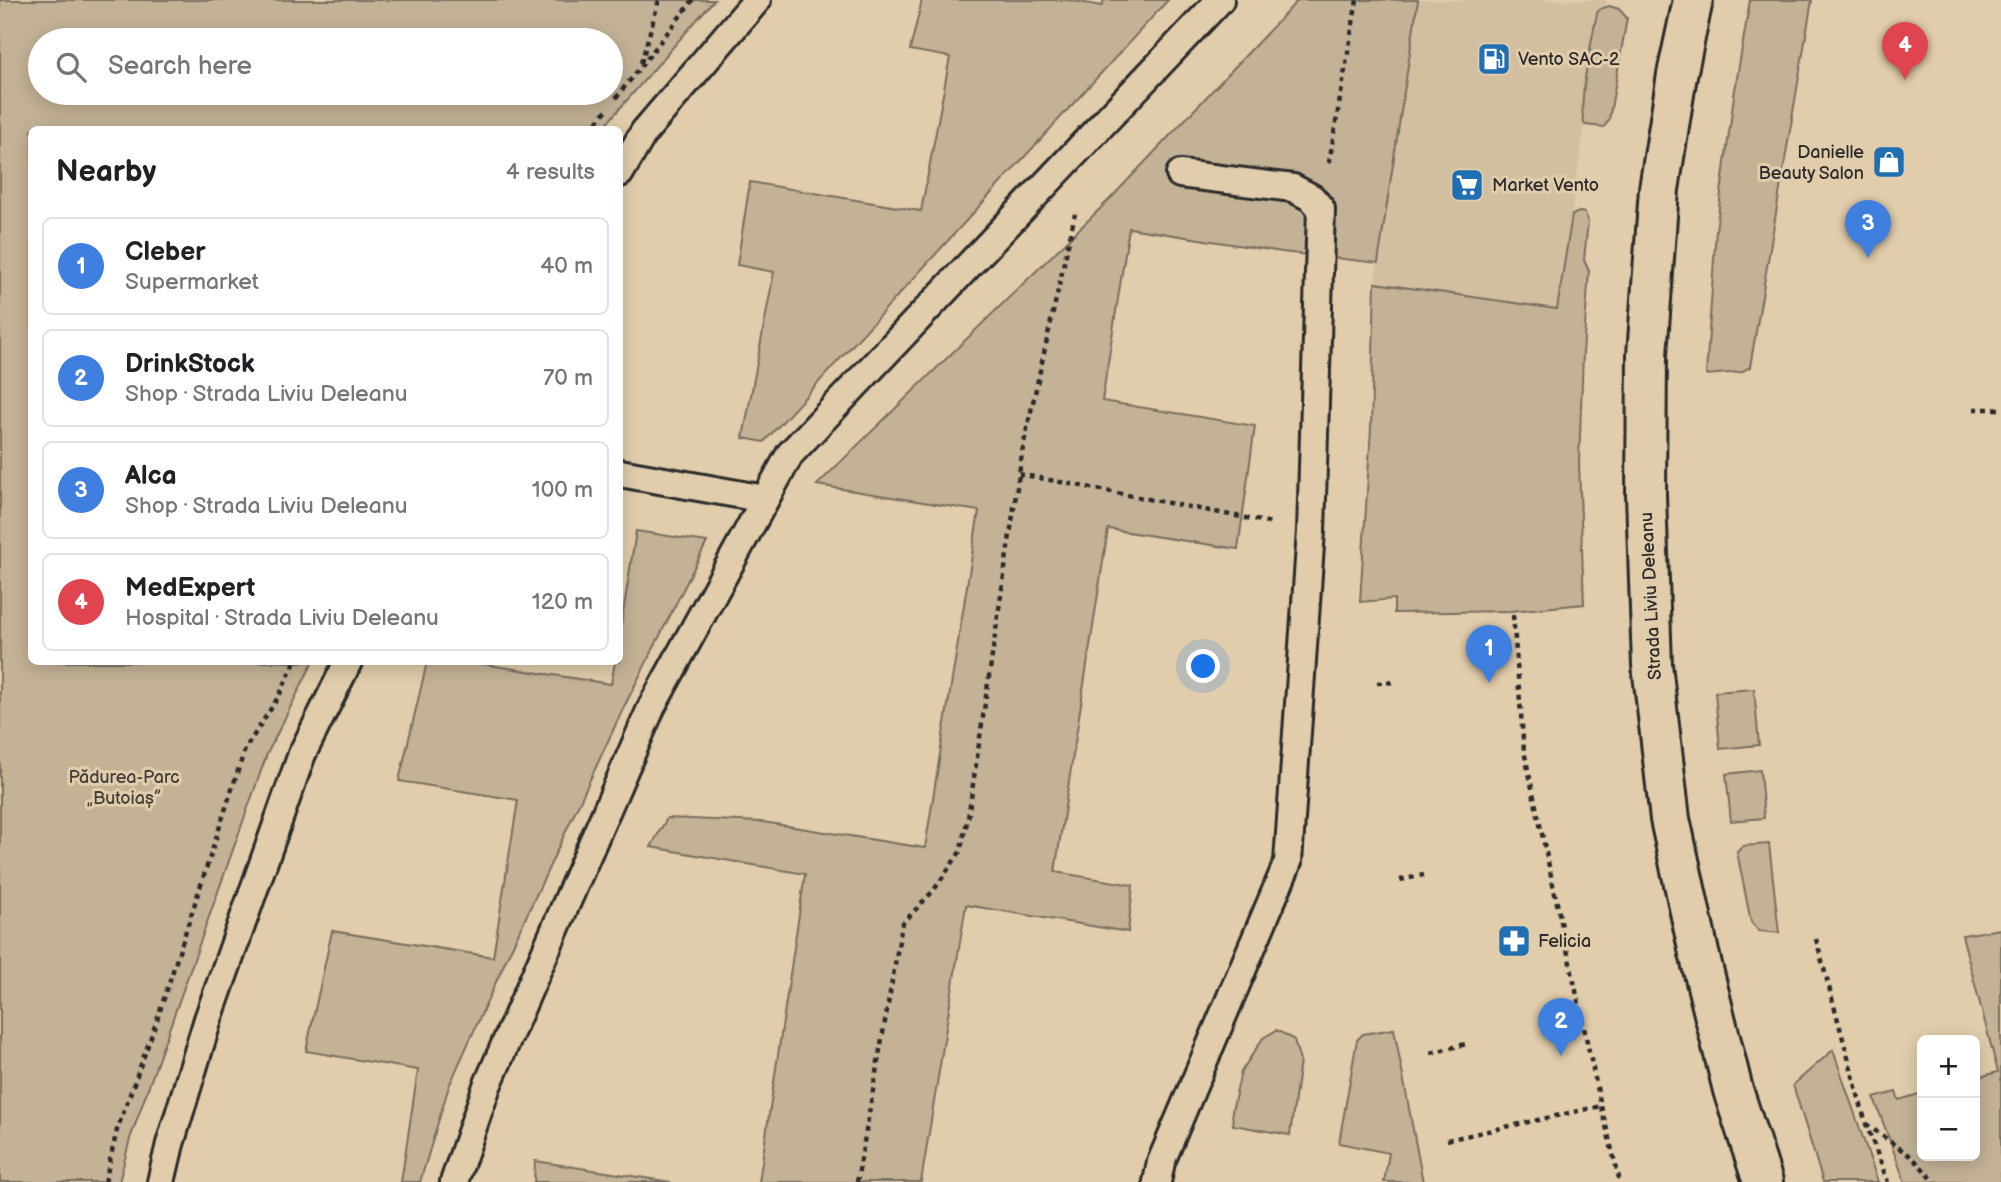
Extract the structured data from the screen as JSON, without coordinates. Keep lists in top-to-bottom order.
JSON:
{
  "streets": {
    "main road": ["Strada Liviu Deleanu"]
  },
  "parks": ["Pădurea-Parc „Butoiaș”"],
  "places": {
    "fuel station": ["Vento SAC-2"],
    "shop": ["Danielle Beauty Salon"],
    "supermarket": ["Market Vento"],
    "pharmacy": ["Felicia"]
  },
  "page": {
    "pins": [
      "4",
      "3",
      "1",
      "2"
    ],
    "search": "Search here",
    "heading": ["Nearby", "4 results"],
    "list": [
      {
        "mark": "1",
        "name": "Cleber",
        "note": "Supermarket",
        "value": "40 m"
      },
      {
        "mark": "2",
        "name": "DrinkStock",
        "note": "Shop · Strada Liviu Deleanu",
        "value": "70 m"
      },
      {
        "mark": "3",
        "name": "Alca",
        "note": "Shop · Strada Liviu Deleanu",
        "value": "100 m"
      },
      {
        "mark": "4",
        "name": "MedExpert",
        "note": "Hospital · Strada Liviu Deleanu",
        "value": "120 m"
      }
    ],
    "map_buttons": ["+", "−"]
  }
}
